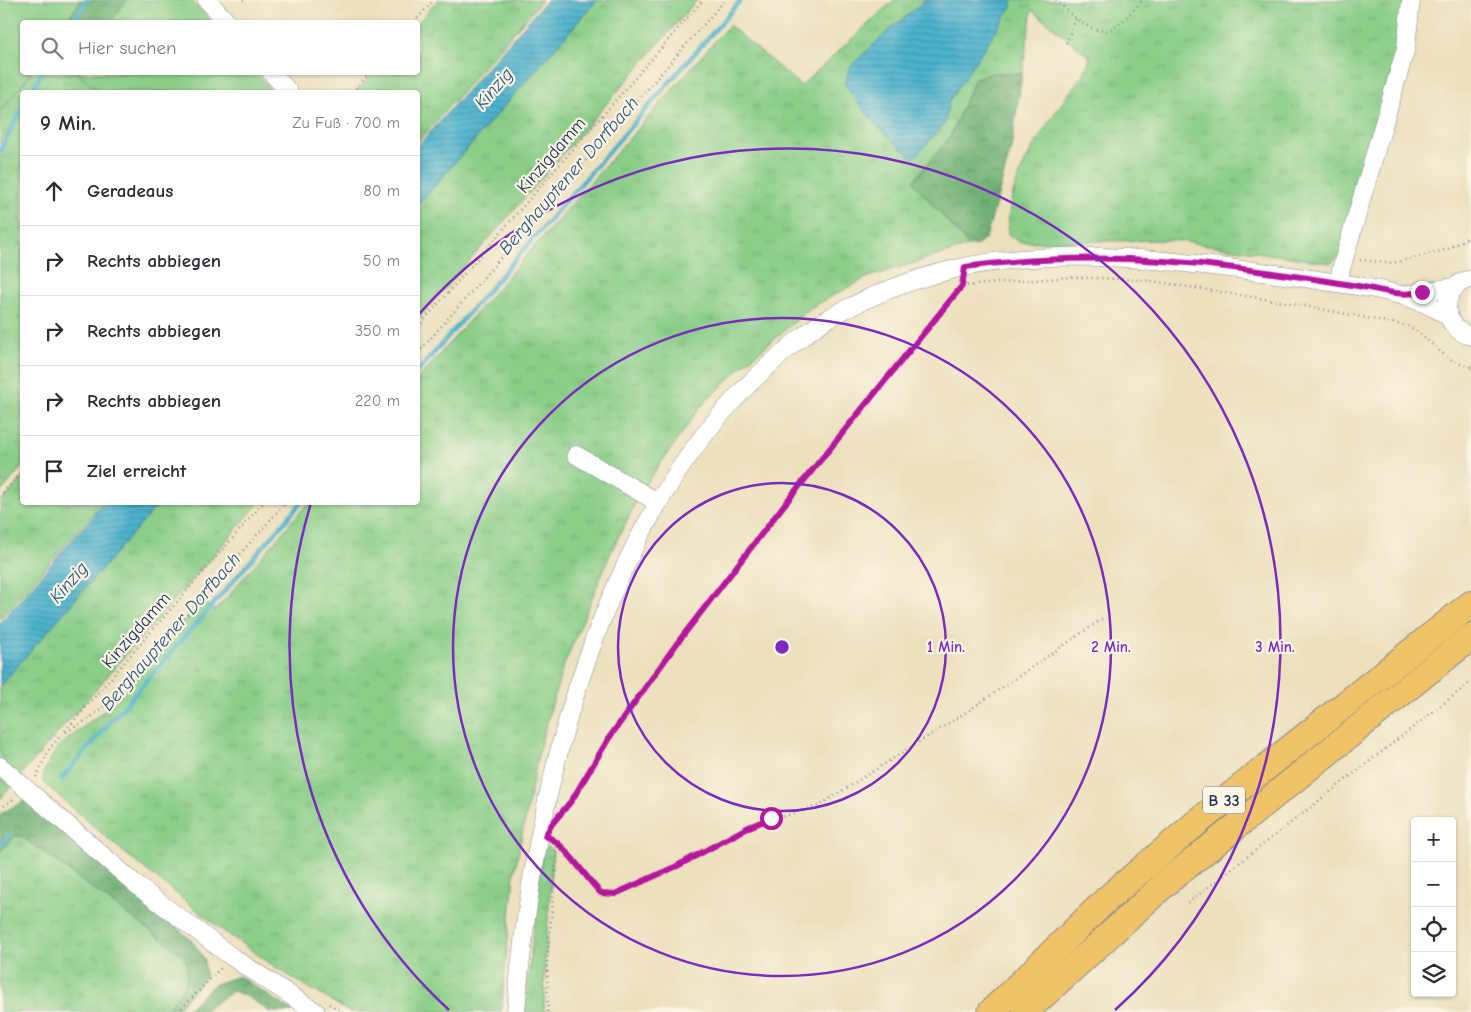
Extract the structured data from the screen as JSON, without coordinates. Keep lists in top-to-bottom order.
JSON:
{
  "streets": {
    "highway": ["B 33"],
    "path": ["Kinzigdamm"]
  },
  "water": ["Kinzig", "Berghauptener Dorfbach"],
  "page": {
    "search": "Hier suchen",
    "heading": ["9 Min.", "Zu Fuß · 700 m"],
    "list": [
      ["Geradeaus", "80 m"],
      ["Rechts abbiegen", "50 m"],
      ["Rechts abbiegen", "350 m"],
      ["Rechts abbiegen", "220 m"],
      "Ziel erreicht"
    ],
    "map_buttons": ["+", "−"]
  },
  "rings": ["1 Min.", "2 Min.", "3 Min."]
}
